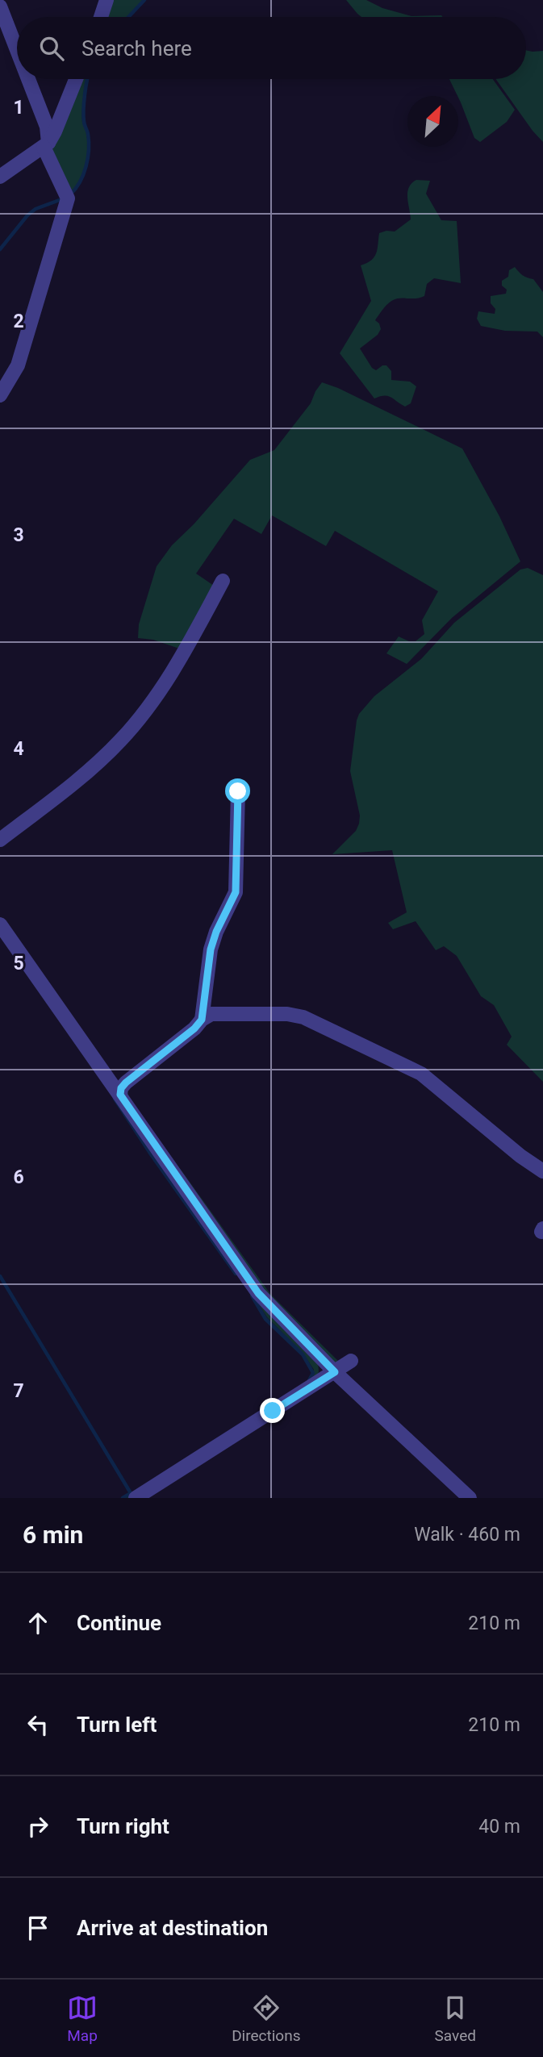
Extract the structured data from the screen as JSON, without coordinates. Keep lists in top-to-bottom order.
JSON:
{
  "north": "top right",
  "page": {
    "search": "Search here",
    "heading": ["6 min", "Walk · 460 m"],
    "list": [
      ["Continue", "210 m"],
      ["Turn left", "210 m"],
      ["Turn right", "40 m"],
      "Arrive at destination"
    ],
    "nav": ["Map", "Directions", "Saved"]
  },
  "grid": {
    "rows": [
      "1",
      "2",
      "3",
      "4",
      "5",
      "6",
      "7"
    ]
  }
}
